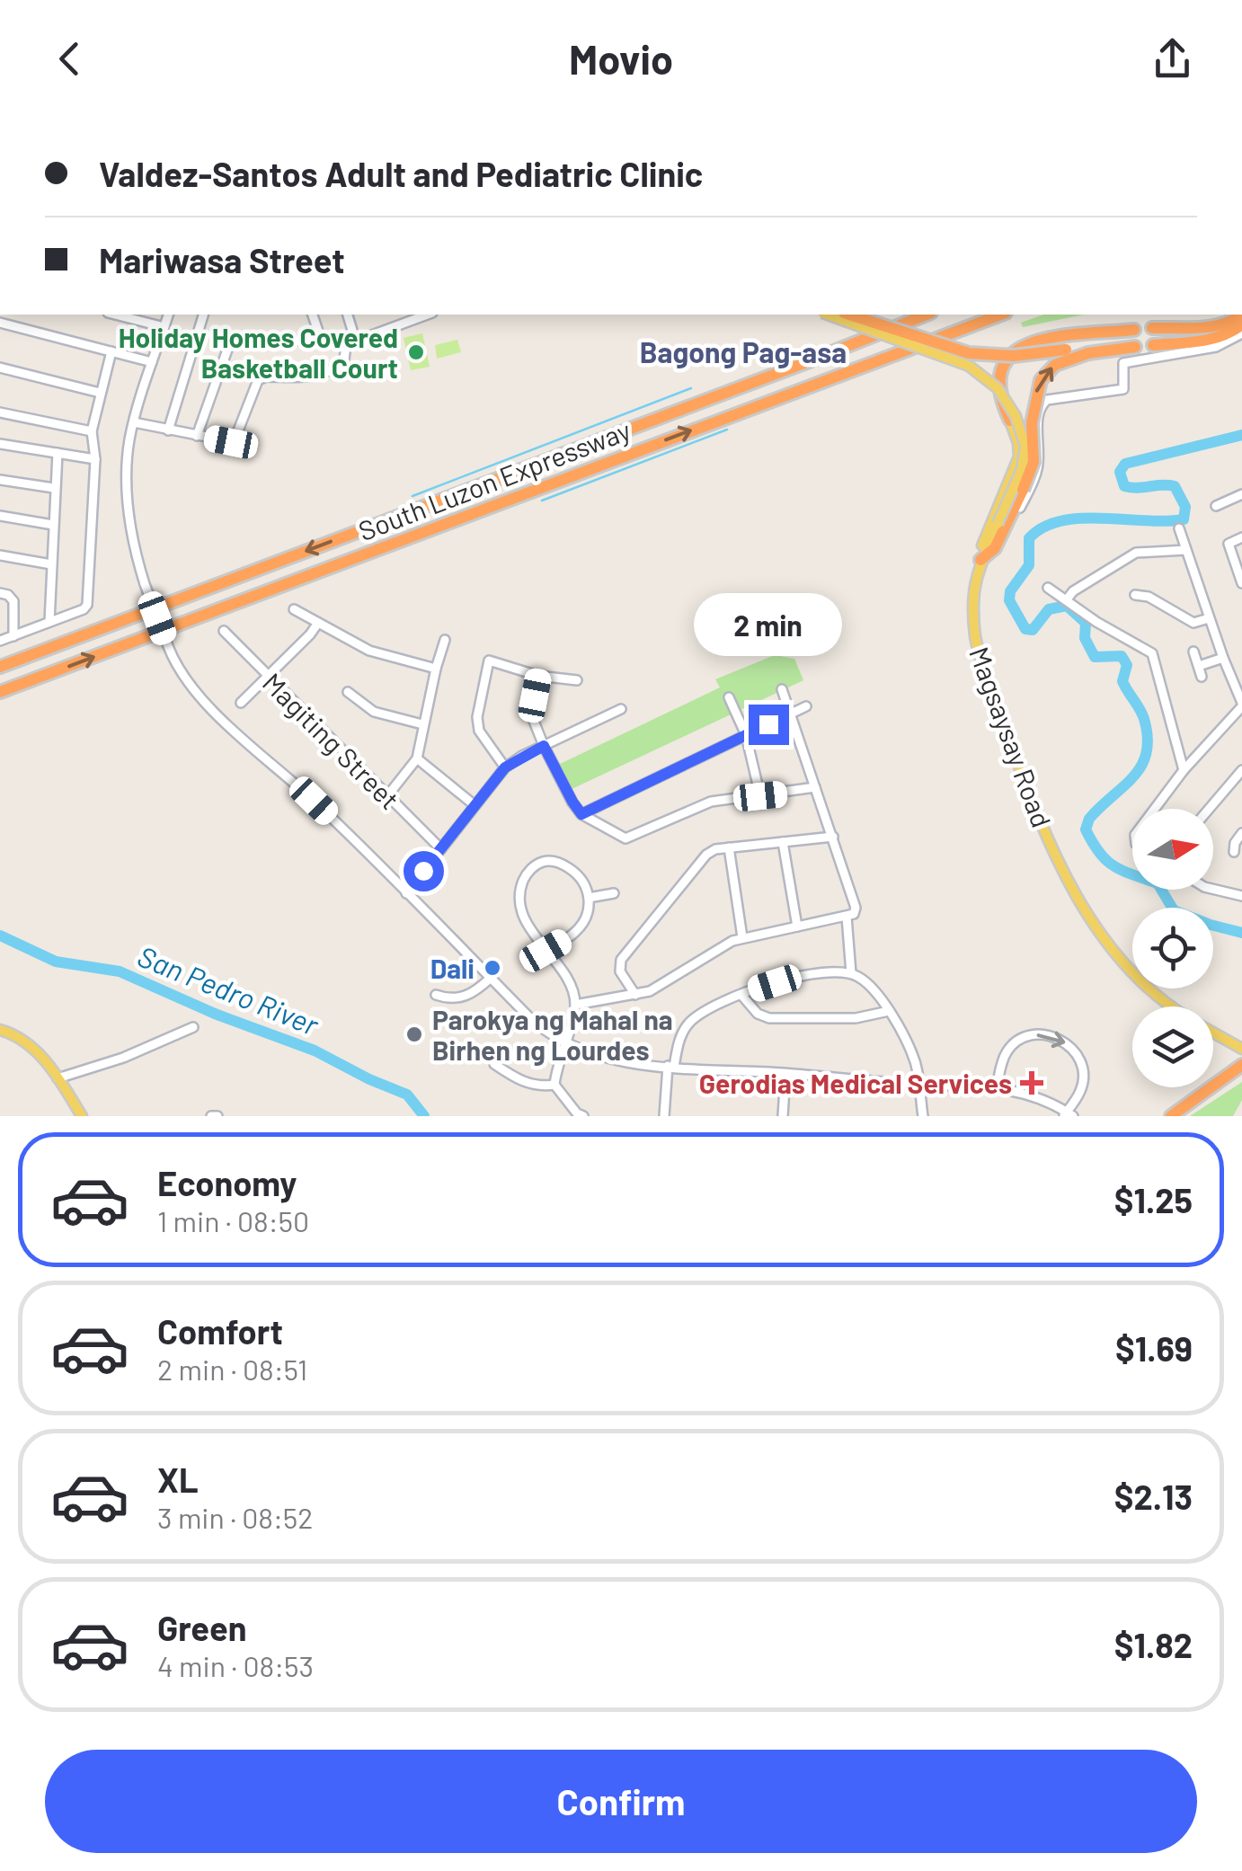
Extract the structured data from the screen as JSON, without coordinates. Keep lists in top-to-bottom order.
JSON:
{
  "streets": {
    "highway": ["South Luzon Expressway"],
    "main road": ["Magsaysay Road"],
    "street": ["Magiting Street"]
  },
  "districts": ["Bagong Pag-asa"],
  "water": ["San Pedro River"],
  "places": {
    "other": ["Holiday Homes Covered Basketball Court", "Dali", "Parokya ng Mahal na Birhen ng Lourdes"],
    "health": ["Gerodias Medical Services"]
  },
  "north": "right",
  "page": {
    "header": "Movio",
    "banner": ["Valdez-Santos Adult and Pediatric Clinic", "Mariwasa Street"],
    "bubble": "2 min",
    "list": [
      {
        "name": "Economy",
        "note": "1 min · 08:50",
        "value": "$1.25"
      },
      {
        "name": "Comfort",
        "note": "2 min · 08:51",
        "value": "$1.69"
      },
      {
        "name": "XL",
        "note": "3 min · 08:52",
        "value": "$2.13"
      },
      {
        "name": "Green",
        "note": "4 min · 08:53",
        "value": "$1.82"
      }
    ],
    "buttons": "Confirm"
  }
}
